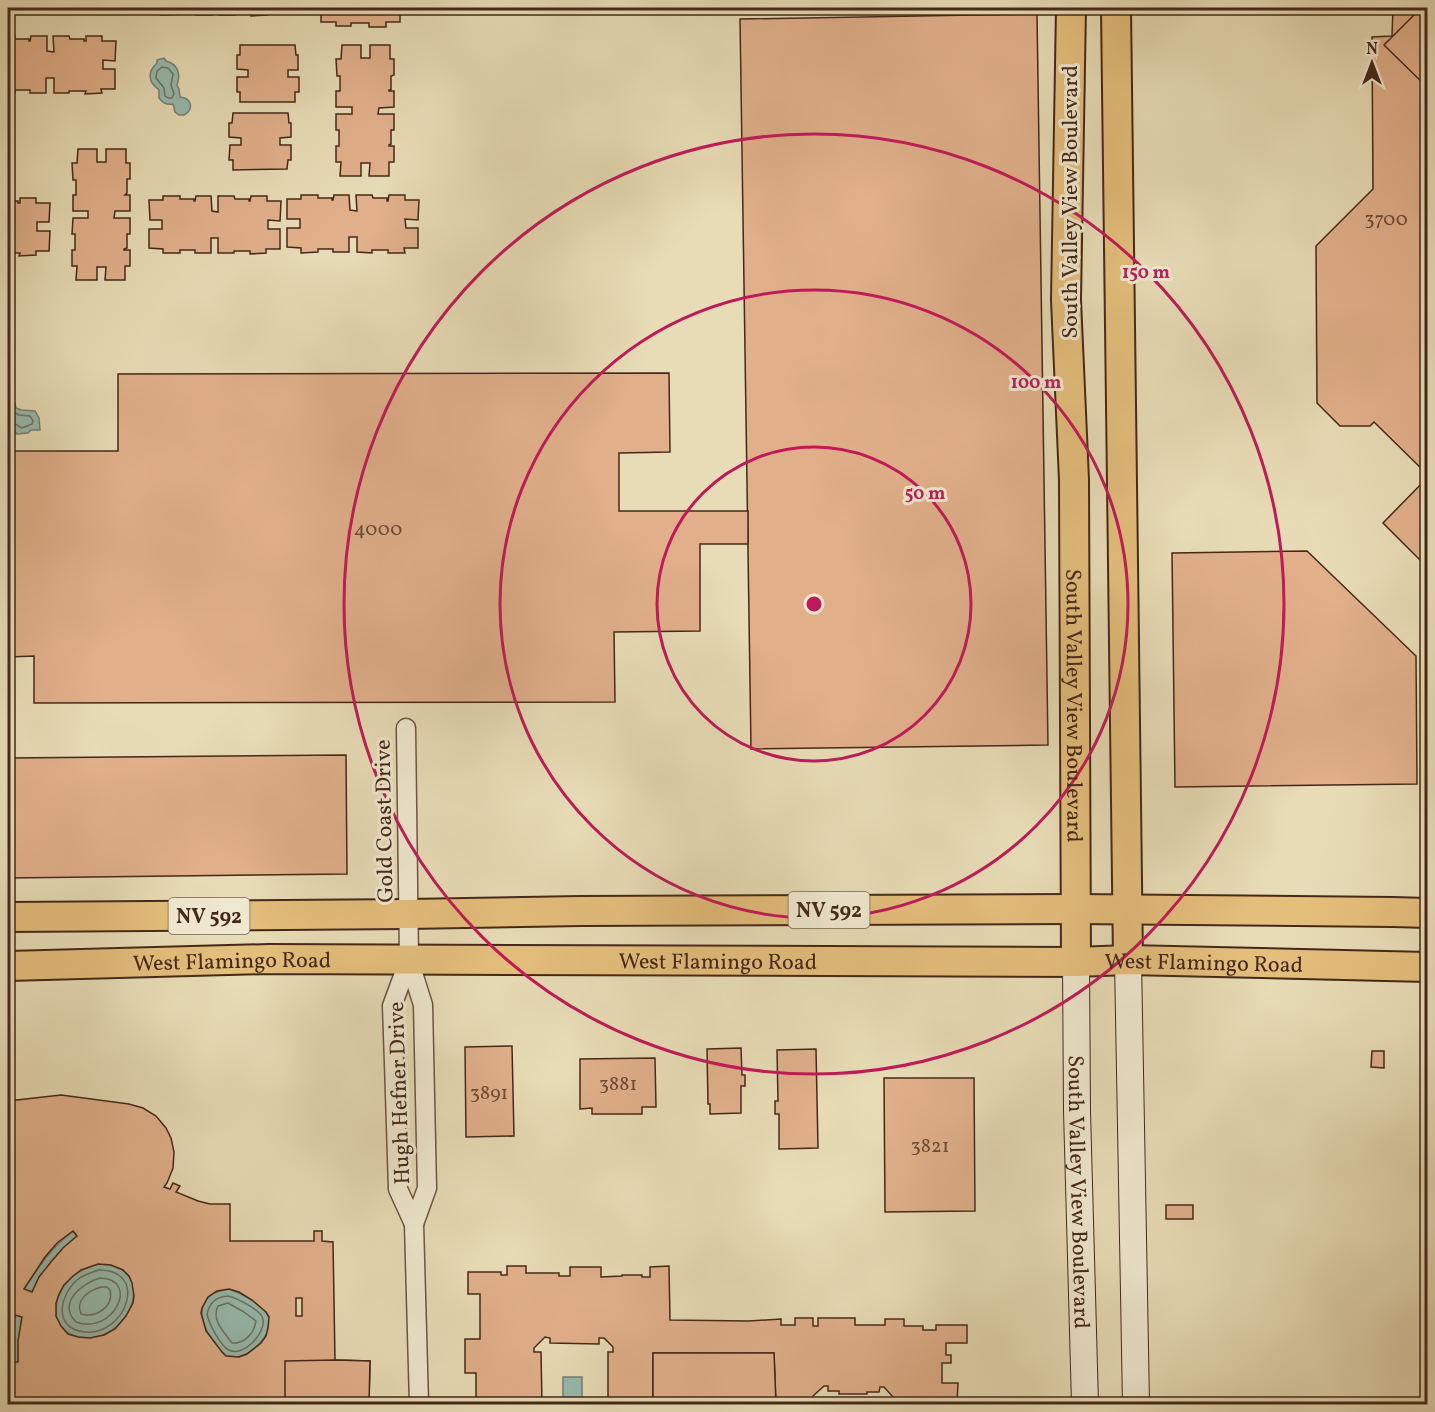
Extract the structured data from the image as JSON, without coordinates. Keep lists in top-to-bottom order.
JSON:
{
  "streets": {
    "main road": ["South Valley View Boulevard", "NV 592", "West Flamingo Road"],
    "street": ["Gold Coast Drive", "Hugh Hefner Drive"]
  },
  "crossings": [
    ["South Valley View Boulevard", "West Flamingo Road"],
    ["Gold Coast Drive", "West Flamingo Road"],
    ["Gold Coast Drive", "Hugh Hefner Drive"],
    ["West Flamingo Road", "Hugh Hefner Drive"]
  ],
  "house_numbers": [
    "3700",
    "4000",
    "3881",
    "3891",
    "3821"
  ],
  "north": "top",
  "rings": ["150 m", "100 m", "50 m"]
}
